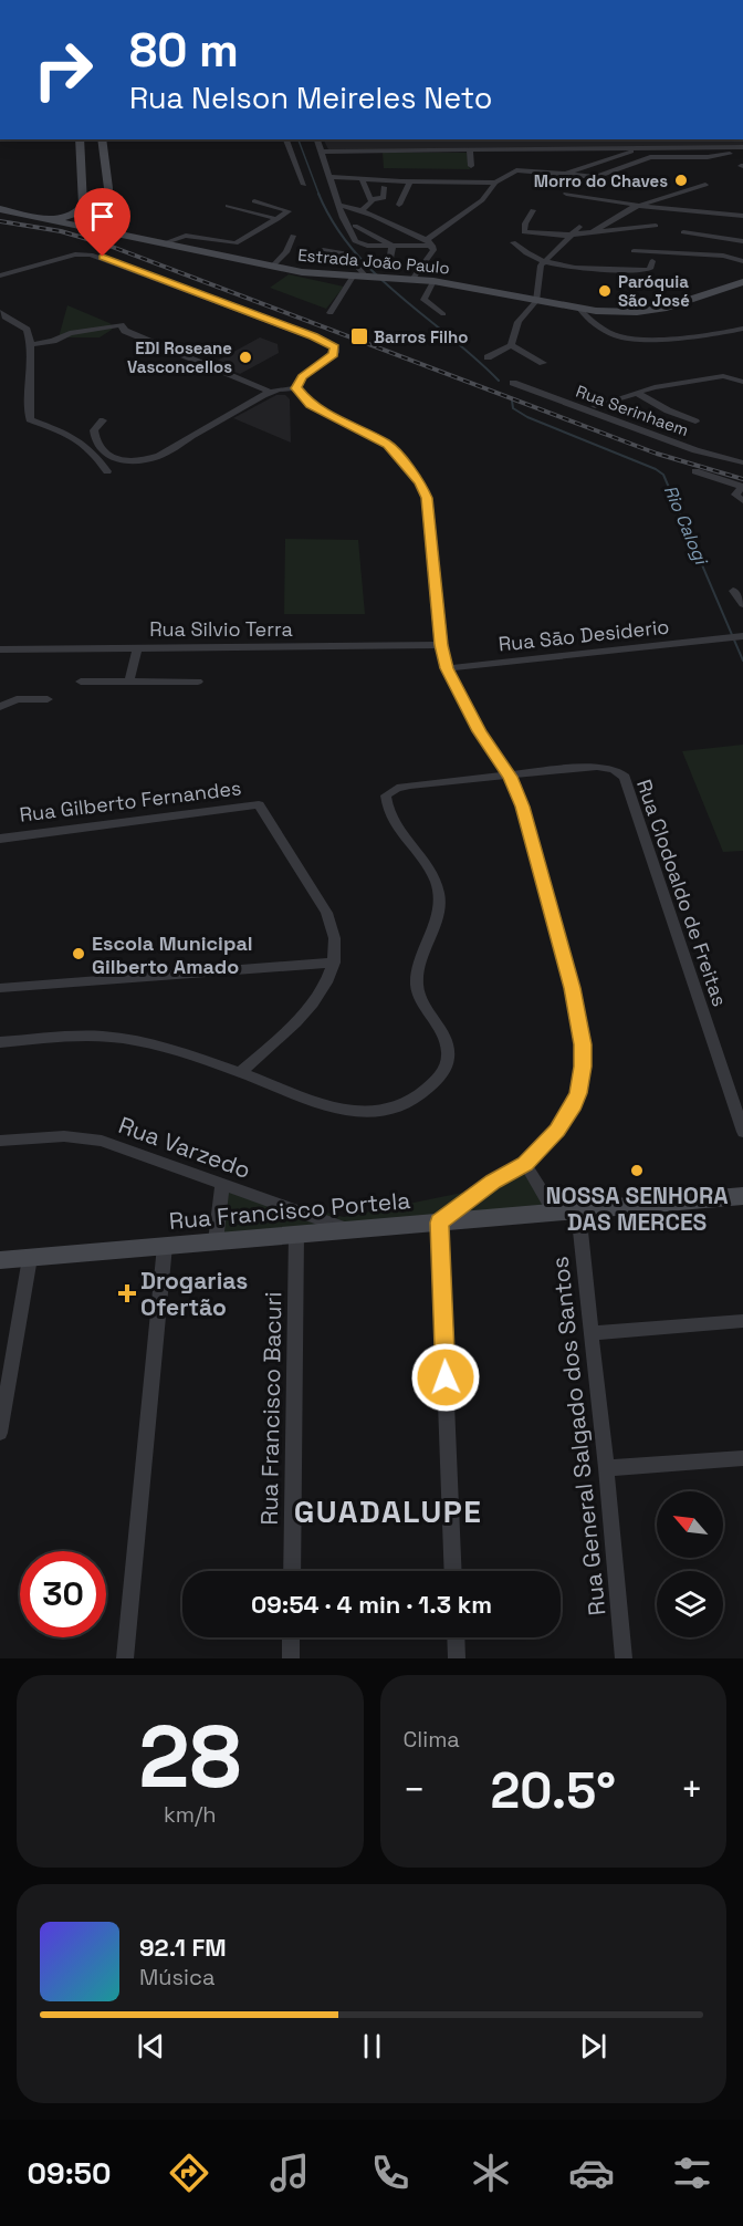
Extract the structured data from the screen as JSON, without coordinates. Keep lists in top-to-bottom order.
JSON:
{
  "streets": {
    "main road": ["Estrada João Paulo", "Rua Francisco Portela"],
    "street": [
      "Rua Serinhaem",
      "Rua Silvio Terra",
      "Rua Sāo Desiderio",
      "Rua Gilberto Fernandes",
      "Rua Clodoaldo de Freitas",
      "Rua Varzedo",
      "Rua Francisco Bacuri",
      "Rua General Salgado dos Santos"
    ]
  },
  "crossings": [
    ["Rua Varzedo", "Rua Francisco Portela"],
    ["Rua Francisco Portela", "Rua Francisco Bacuri"],
    ["Rua Francisco Portela", "Rua General Salgado dos Santos"]
  ],
  "districts": ["GUADALUPE"],
  "water": ["Rio Calogi"],
  "places": {
    "other": [
      "Morro do Chaves",
      "Paróquia São José",
      "EDI Roseane Vasconcellos",
      "Escola Municipal Gilberto Amado",
      "NOSSA SENHORA DAS MERCES"
    ],
    "transit": ["Barros Filho"],
    "health": ["Drogarias Ofertão"]
  },
  "north": "top left",
  "page": {
    "turn": ["80 m", "Rua Nelson Meireles Neto"],
    "limit": "30",
    "trip": "09:54 · 4 min · 1.3 km",
    "tile": [
      ["28", "km/h"],
      "Clima"
    ],
    "heat": ["−", "20.5°", "+"],
    "song": ["92.1 FM", "Música"],
    "tabs": "09:50"
  }
}
